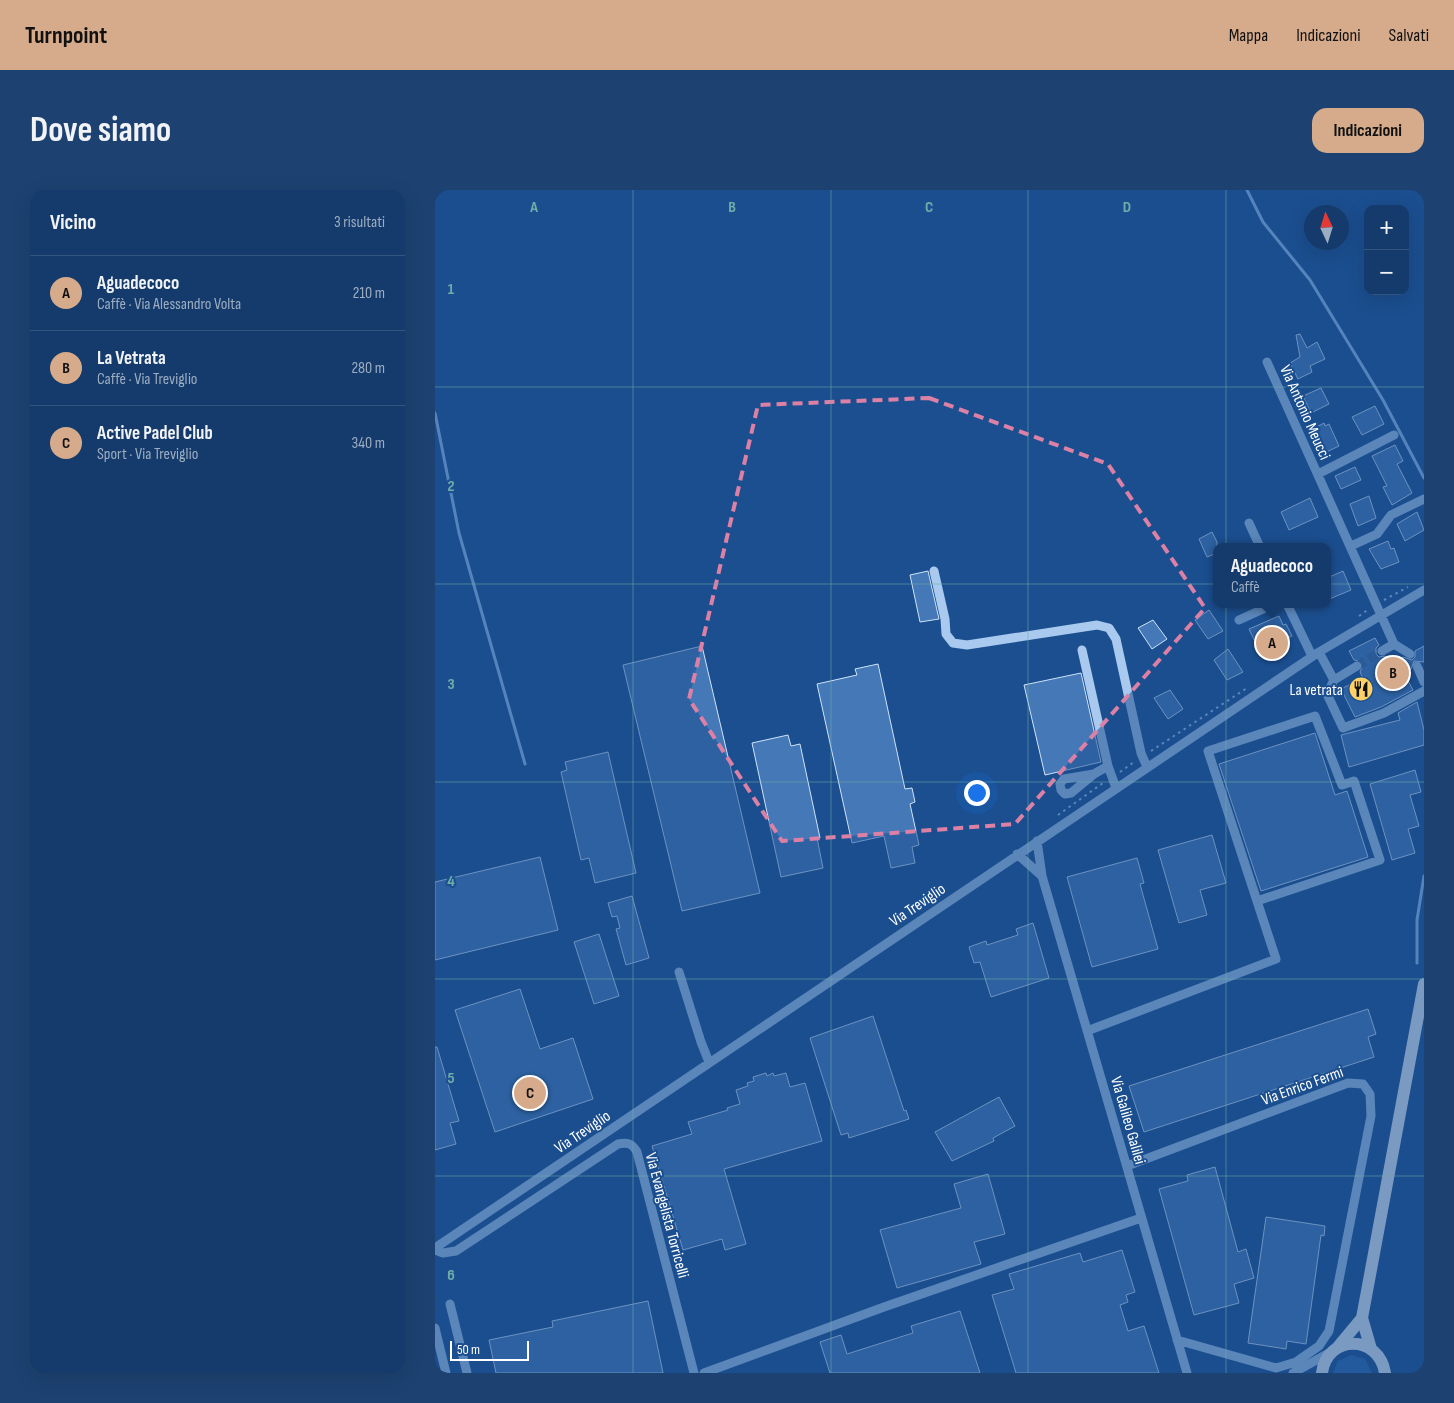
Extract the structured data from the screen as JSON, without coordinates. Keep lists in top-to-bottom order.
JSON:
{
  "streets": {
    "street": [
      "Via Antonio Meucci",
      "Via Treviglio",
      "Via Enrico Fermi",
      "Via Galileo Galilei",
      "Via Evangelista Torricelli"
    ]
  },
  "crossings": [
    ["Via Antonio Meucci", "Via Treviglio"],
    ["Via Treviglio", "Via Galileo Galilei"],
    ["Via Treviglio", "Via Evangelista Torricelli"],
    ["Via Enrico Fermi", "Via Galileo Galilei"]
  ],
  "places": {
    "restaurant": ["La vetrata"]
  },
  "scale_bar": "50 m",
  "north": "top",
  "page": {
    "header": "Turnpoint",
    "nav": ["Mappa", "Indicazioni", "Salvati"],
    "buttons": "Indicazioni",
    "title": "Dove siamo",
    "heading": ["Vicino", "3 risultati"],
    "map_buttons": ["+", "−"],
    "list": [
      {
        "mark": "A",
        "name": "Aguadecoco",
        "note": "Caffè · Via Alessandro Volta",
        "value": "210 m"
      },
      {
        "mark": "B",
        "name": "La Vetrata",
        "note": "Caffè · Via Treviglio",
        "value": "280 m"
      },
      {
        "mark": "C",
        "name": "Active Padel Club",
        "note": "Sport · Via Treviglio",
        "value": "340 m"
      }
    ],
    "popup": ["Aguadecoco", "Caffè"],
    "pins": ["A", "B", "C"],
    "scale": "50 m"
  },
  "grid": {
    "columns": [
      "A",
      "B",
      "C",
      "D"
    ],
    "rows": [
      "1",
      "2",
      "3",
      "4",
      "5",
      "6"
    ]
  }
}
